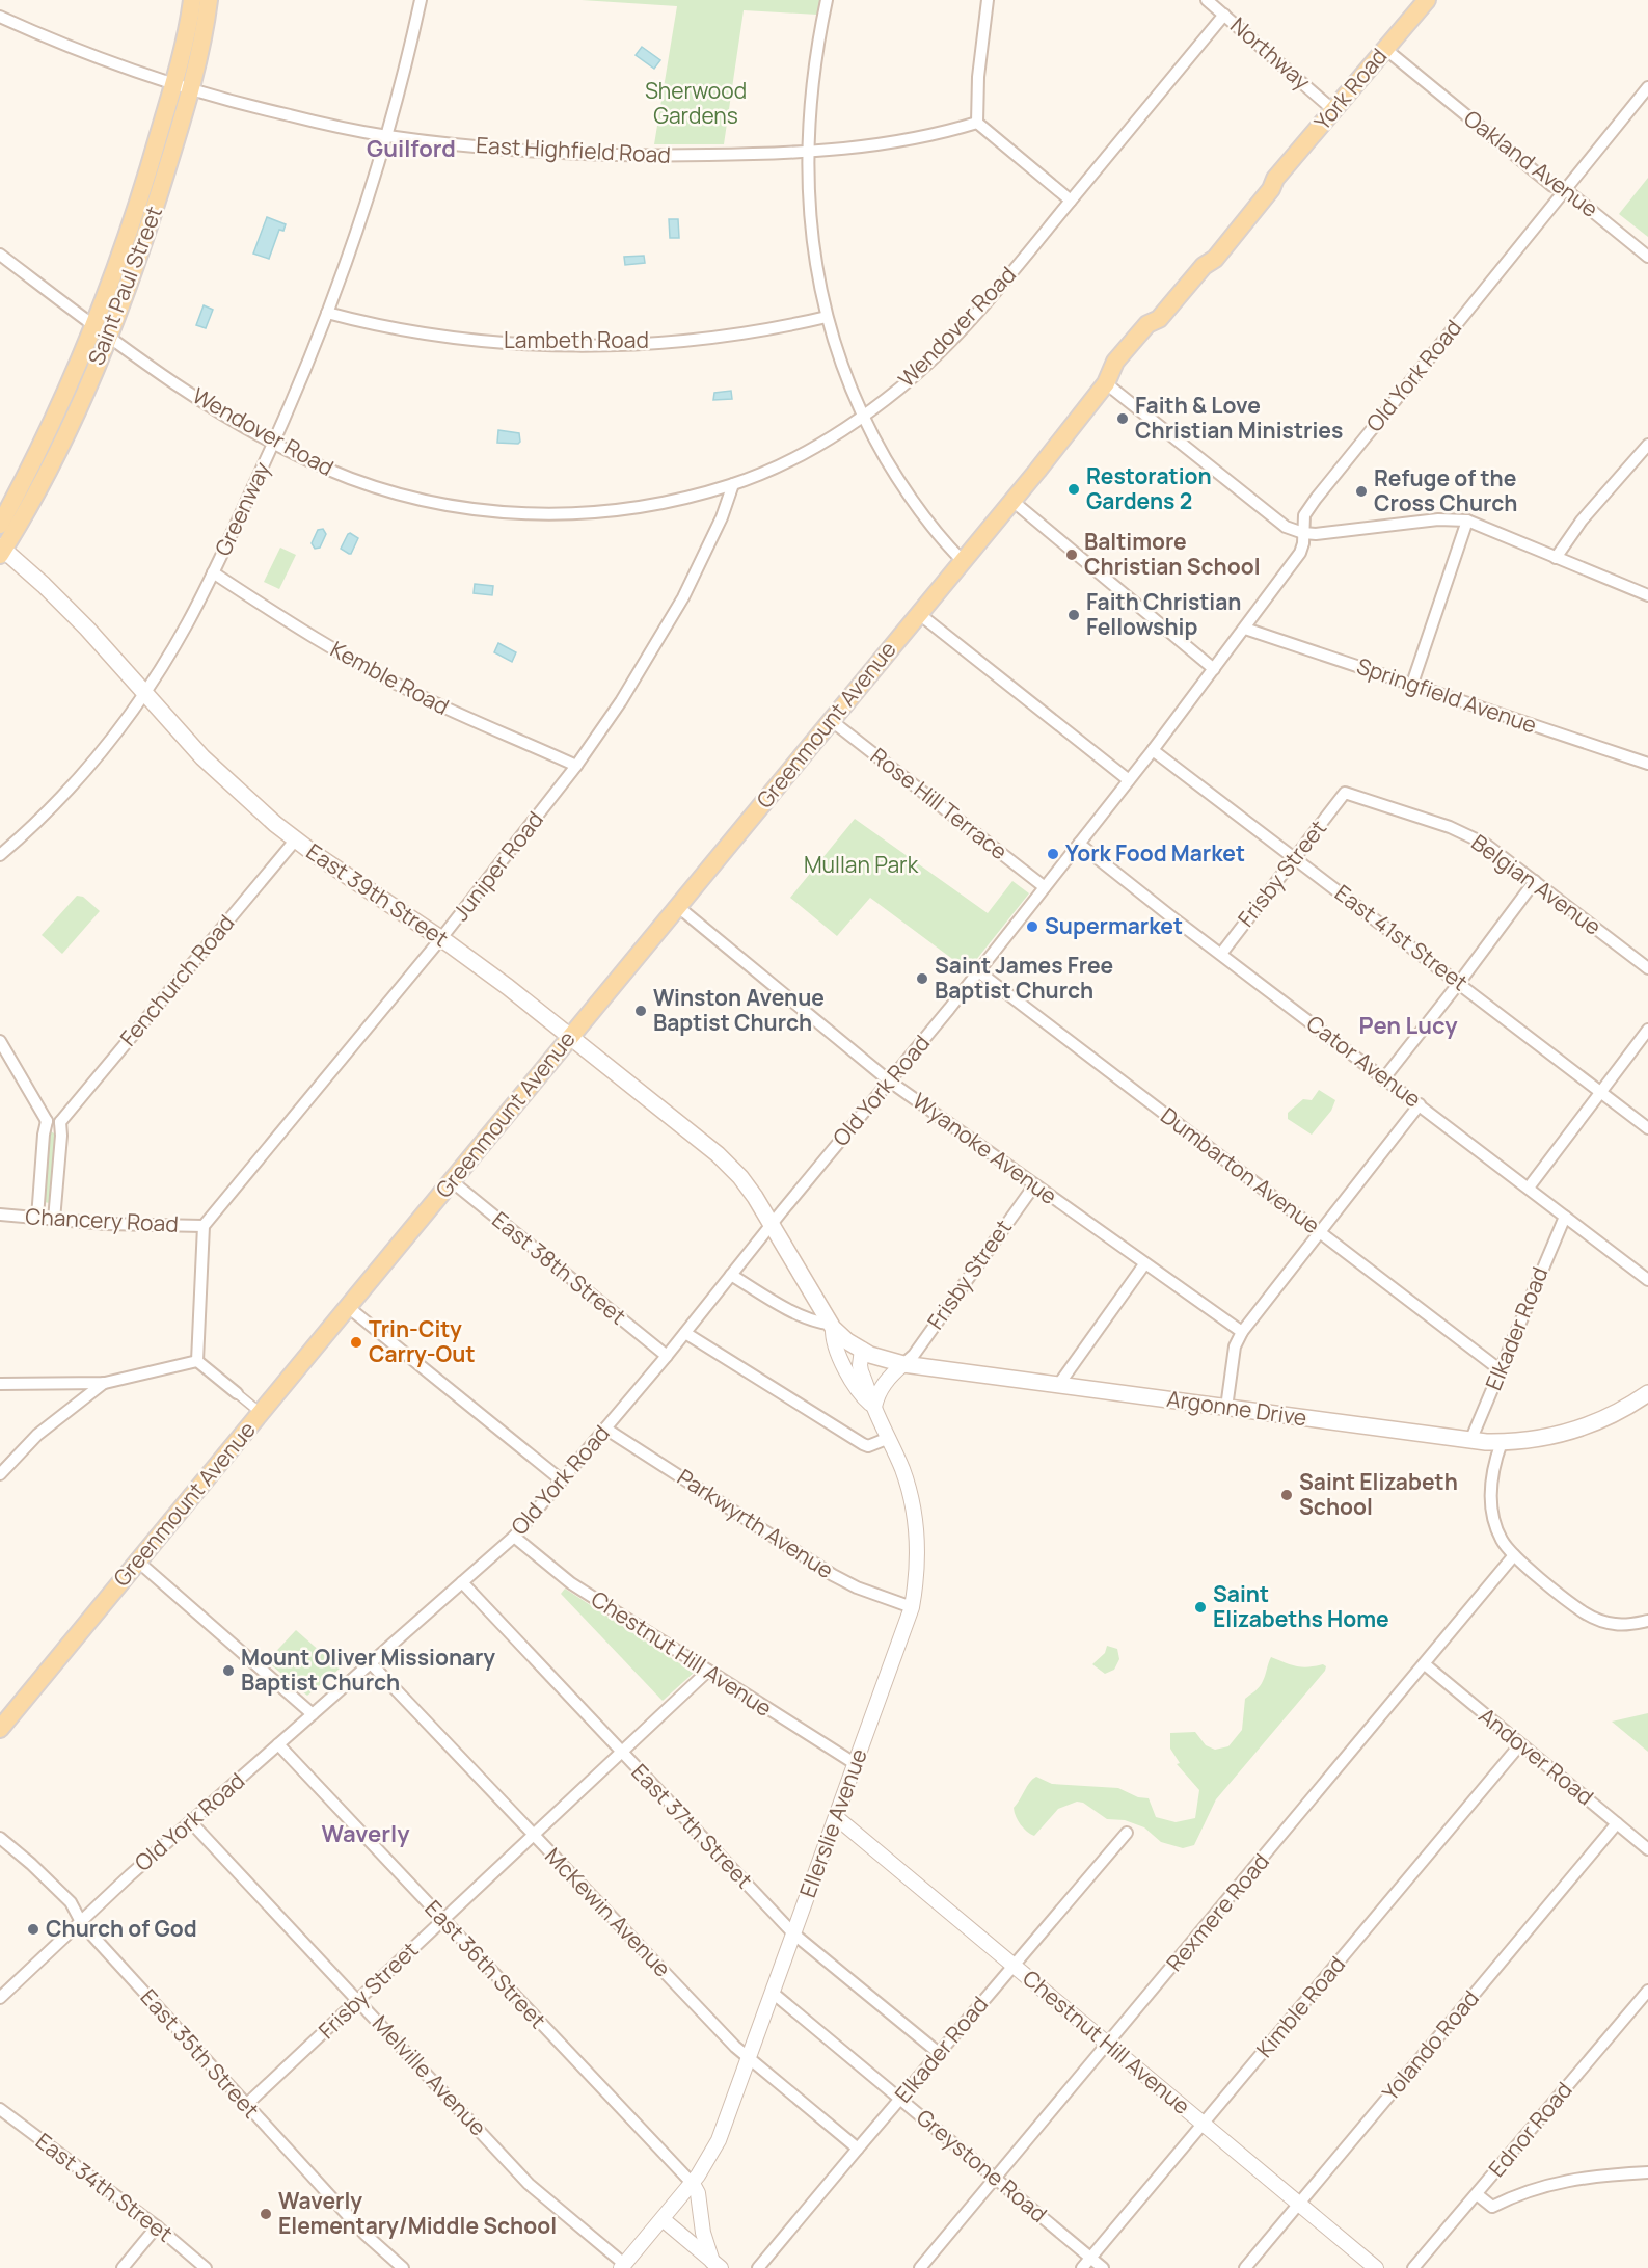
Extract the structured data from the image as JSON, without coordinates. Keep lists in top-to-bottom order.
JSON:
{
  "streets": {
    "main road": [
      "York Road",
      "Saint Paul Street",
      "Greenmount Avenue",
      "East 39th Street",
      "Argonne Drive"
    ],
    "street": [
      "Northway",
      "East Highfield Road",
      "Oakland Avenue",
      "Wendover Road",
      "Lambeth Road",
      "Old York Road",
      "Greenway",
      "Kemble Road",
      "Springfield Avenue",
      "Rose Hill Terrace",
      "Juniper Road",
      "Frisby Street",
      "Belgian Avenue",
      "East 41st Street",
      "Fenchurch Road",
      "Cator Avenue",
      "Wyanoke Avenue",
      "Dumbarton Avenue",
      "Chancery Road",
      "East 38th Street",
      "Elkader Road",
      "Parkwyrth Avenue",
      "Chestnut Hill Avenue",
      "Andover Road",
      "Ellerslie Avenue",
      "East 37th Street",
      "McKewin Avenue",
      "Rexmere Road",
      "East 36th Street",
      "Kimble Road",
      "Yolando Road",
      "East 35th Street",
      "Melville Avenue",
      "Ednor Road",
      "Greystone Road",
      "East 34th Street"
    ]
  },
  "crossings": [
    ["Northway", "York Road"],
    ["Northway", "Wendover Road"],
    ["York Road", "Oakland Avenue"],
    ["York Road", "Greenmount Avenue"],
    ["East Highfield Road", "Saint Paul Street"],
    ["East Highfield Road", "Greenway"],
    ["Oakland Avenue", "Old York Road"],
    ["Saint Paul Street", "Wendover Road"],
    ["Saint Paul Street", "East 39th Street"],
    ["Wendover Road", "Greenway"],
    ["Wendover Road", "Juniper Road"],
    ["Lambeth Road", "Greenway"],
    ["Old York Road", "Springfield Avenue"],
    ["Old York Road", "Rose Hill Terrace"],
    ["Old York Road", "East 39th Street"],
    ["Old York Road", "East 41st Street"],
    ["Old York Road", "Cator Avenue"],
    ["Old York Road", "Wyanoke Avenue"],
    ["Old York Road", "Dumbarton Avenue"],
    ["Old York Road", "East 38th Street"],
    ["Old York Road", "Parkwyrth Avenue"],
    ["Old York Road", "Chestnut Hill Avenue"],
    ["Old York Road", "East 37th Street"],
    ["Old York Road", "McKewin Avenue"],
    ["Old York Road", "East 36th Street"],
    ["Old York Road", "East 35th Street"],
    ["Old York Road", "Melville Avenue"],
    ["Greenway", "Kemble Road"],
    ["Greenway", "East 39th Street"],
    ["Kemble Road", "Juniper Road"],
    ["Greenmount Avenue", "Rose Hill Terrace"],
    ["Greenmount Avenue", "East 39th Street"],
    ["Greenmount Avenue", "Wyanoke Avenue"],
    ["Greenmount Avenue", "East 38th Street"],
    ["Juniper Road", "East 39th Street"],
    ["Juniper Road", "Chancery Road"],
    ["Frisby Street", "Belgian Avenue"],
    ["Frisby Street", "East 41st Street"],
    ["Frisby Street", "Cator Avenue"],
    ["Frisby Street", "Wyanoke Avenue"],
    ["Frisby Street", "Argonne Drive"],
    ["Frisby Street", "Chestnut Hill Avenue"],
    ["Frisby Street", "East 37th Street"],
    ["Frisby Street", "McKewin Avenue"],
    ["Frisby Street", "East 36th Street"],
    ["Frisby Street", "East 35th Street"],
    ["Frisby Street", "Melville Avenue"],
    ["East 39th Street", "Fenchurch Road"],
    ["Cator Avenue", "Elkader Road"],
    ["Dumbarton Avenue", "Elkader Road"],
    ["Elkader Road", "Argonne Drive"],
    ["Elkader Road", "Chestnut Hill Avenue"],
    ["Elkader Road", "East 37th Street"],
    ["Elkader Road", "McKewin Avenue"],
    ["Elkader Road", "Greystone Road"],
    ["Argonne Drive", "Ellerslie Avenue"],
    ["Parkwyrth Avenue", "Ellerslie Avenue"],
    ["Chestnut Hill Avenue", "Ellerslie Avenue"],
    ["Chestnut Hill Avenue", "Rexmere Road"],
    ["Chestnut Hill Avenue", "Kimble Road"],
    ["Chestnut Hill Avenue", "Yolando Road"],
    ["Andover Road", "Rexmere Road"],
    ["Andover Road", "Kimble Road"],
    ["Andover Road", "Yolando Road"],
    ["Ellerslie Avenue", "East 37th Street"],
    ["Ellerslie Avenue", "McKewin Avenue"],
    ["Ellerslie Avenue", "East 36th Street"],
    ["Ellerslie Avenue", "Melville Avenue"],
    ["Ellerslie Avenue", "Greystone Road"],
    ["Rexmere Road", "Greystone Road"],
    ["Kimble Road", "Greystone Road"]
  ],
  "districts": ["Guilford", "Pen Lucy", "Waverly"],
  "parks": ["Sherwood Gardens", "Mullan Park"],
  "places": [
    "Faith & Love Christian Ministries",
    "Restoration Gardens 2",
    "Refuge of the Cross Church",
    "Baltimore Christian School",
    "Faith Christian Fellowship",
    "York Food Market",
    "Supermarket",
    "Saint James Free Baptist Church",
    "Winston Avenue Baptist Church",
    "Trin-City Carry-Out",
    "Saint Elizabeth School",
    "Saint Elizabeths Home",
    "Mount Oliver Missionary Baptist Church",
    "Church of God",
    "Waverly Elementary/Middle School"
  ]
}
